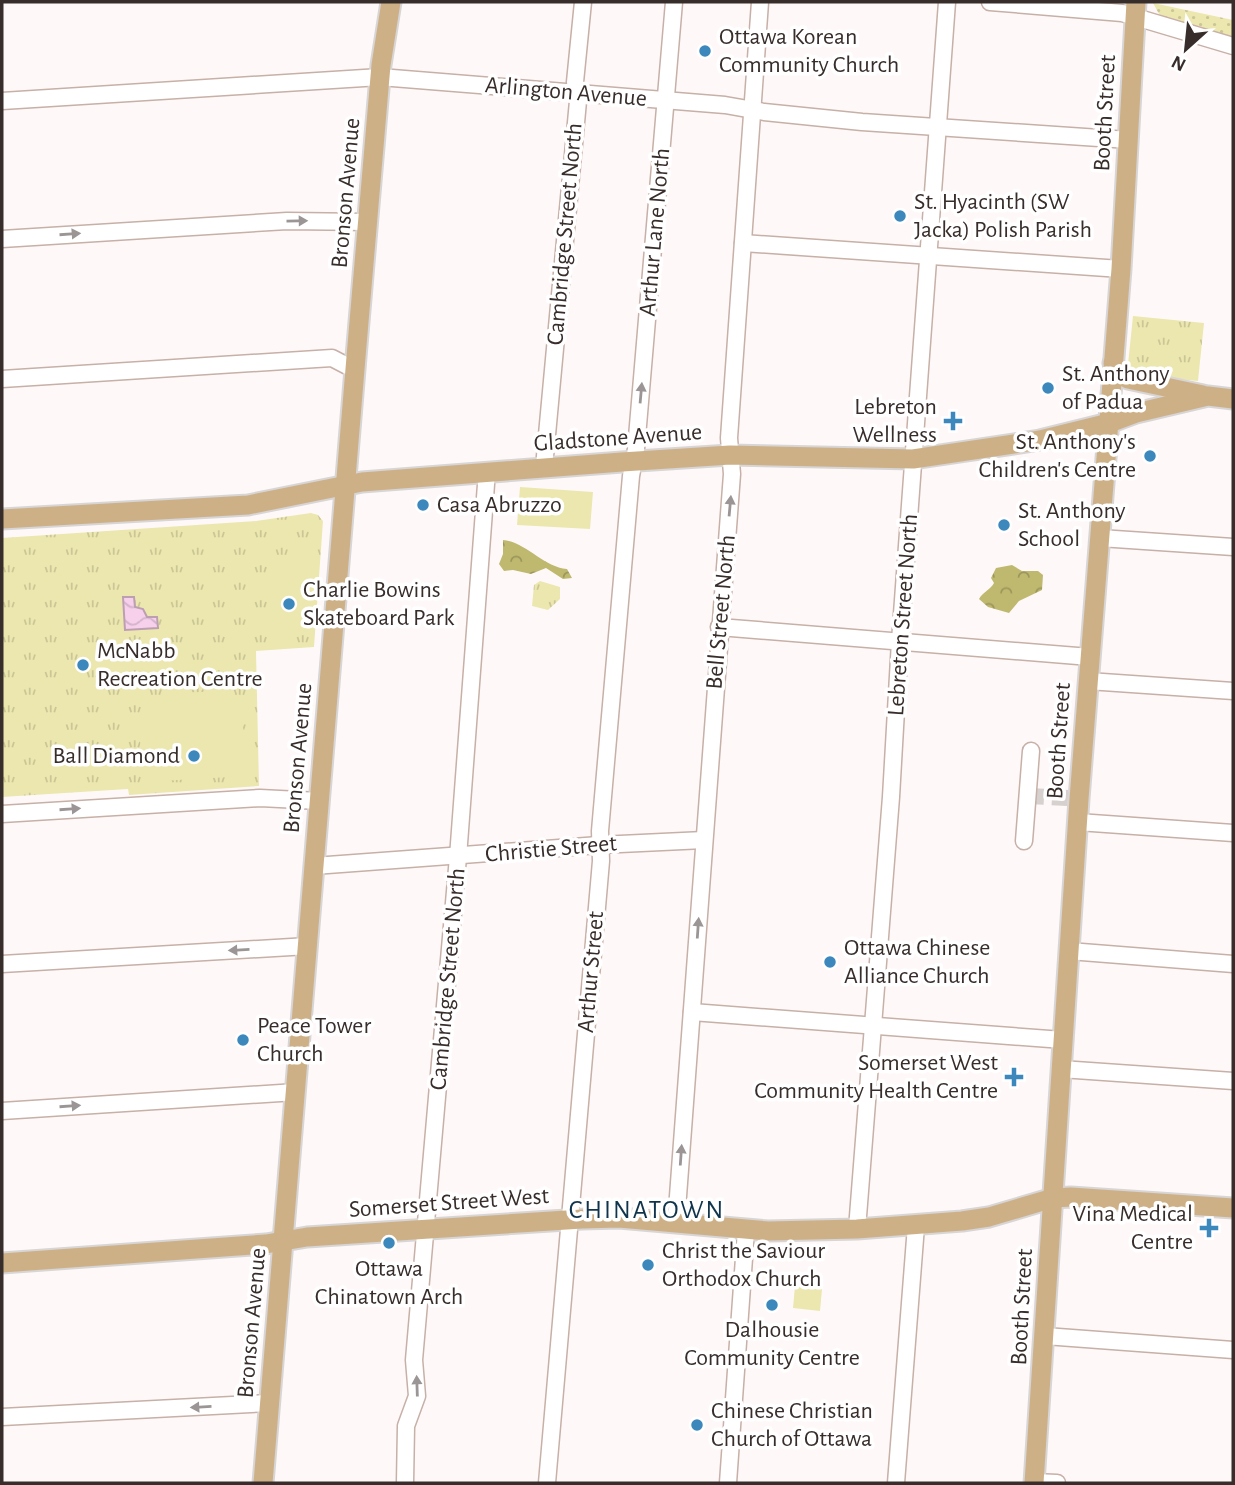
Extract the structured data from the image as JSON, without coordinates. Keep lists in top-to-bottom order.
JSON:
{
  "streets": {
    "main road": [
      "Booth Street",
      "Bronson Avenue",
      "Gladstone Avenue",
      "Somerset Street West"
    ],
    "street": [
      "Arlington Avenue",
      "Arthur Lane North",
      "Cambridge Street North",
      "Bell Street North",
      "Lebreton Street North",
      "Christie Street",
      "Arthur Street"
    ]
  },
  "crossings": [
    ["Arlington Avenue", "Booth Street"],
    ["Arlington Avenue", "Bronson Avenue"],
    ["Arlington Avenue", "Arthur Lane North"],
    ["Arlington Avenue", "Cambridge Street North"],
    ["Arlington Avenue", "Bell Street North"],
    ["Arlington Avenue", "Lebreton Street North"],
    ["Booth Street", "Gladstone Avenue"],
    ["Booth Street", "Somerset Street West"],
    ["Bronson Avenue", "Gladstone Avenue"],
    ["Bronson Avenue", "Christie Street"],
    ["Bronson Avenue", "Somerset Street West"],
    ["Arthur Lane North", "Gladstone Avenue"],
    ["Arthur Lane North", "Arthur Street"],
    ["Cambridge Street North", "Gladstone Avenue"],
    ["Cambridge Street North", "Christie Street"],
    ["Cambridge Street North", "Somerset Street West"],
    ["Gladstone Avenue", "Bell Street North"],
    ["Gladstone Avenue", "Lebreton Street North"],
    ["Gladstone Avenue", "Arthur Street"],
    ["Bell Street North", "Christie Street"],
    ["Bell Street North", "Somerset Street West"],
    ["Lebreton Street North", "Somerset Street West"],
    ["Christie Street", "Arthur Street"],
    ["Arthur Street", "Somerset Street West"]
  ],
  "one_way": ["Arthur Lane North", "Bell Street North"],
  "districts": ["CHINATOWN"],
  "places": {
    "other": [
      "Ottawa Korean Community Church",
      "St. Hyacinth (SW Jacka) Polish Parish",
      "St. Anthony of Padua",
      "St. Anthony's Children's Centre",
      "Casa Abruzzo",
      "St. Anthony School",
      "Charlie Bowins Skateboard Park",
      "McNabb Recreation Centre",
      "Ball Diamond",
      "Ottawa Chinese Alliance Church",
      "Peace Tower Church",
      "Ottawa Chinatown Arch",
      "Christ the Saviour Orthodox Church",
      "Dalhousie Community Centre",
      "Chinese Christian Church of Ottawa"
    ],
    "health": ["Lebreton Wellness", "Somerset West Community Health Centre", "Vina Medical Centre"]
  },
  "north": "bottom left"
}
